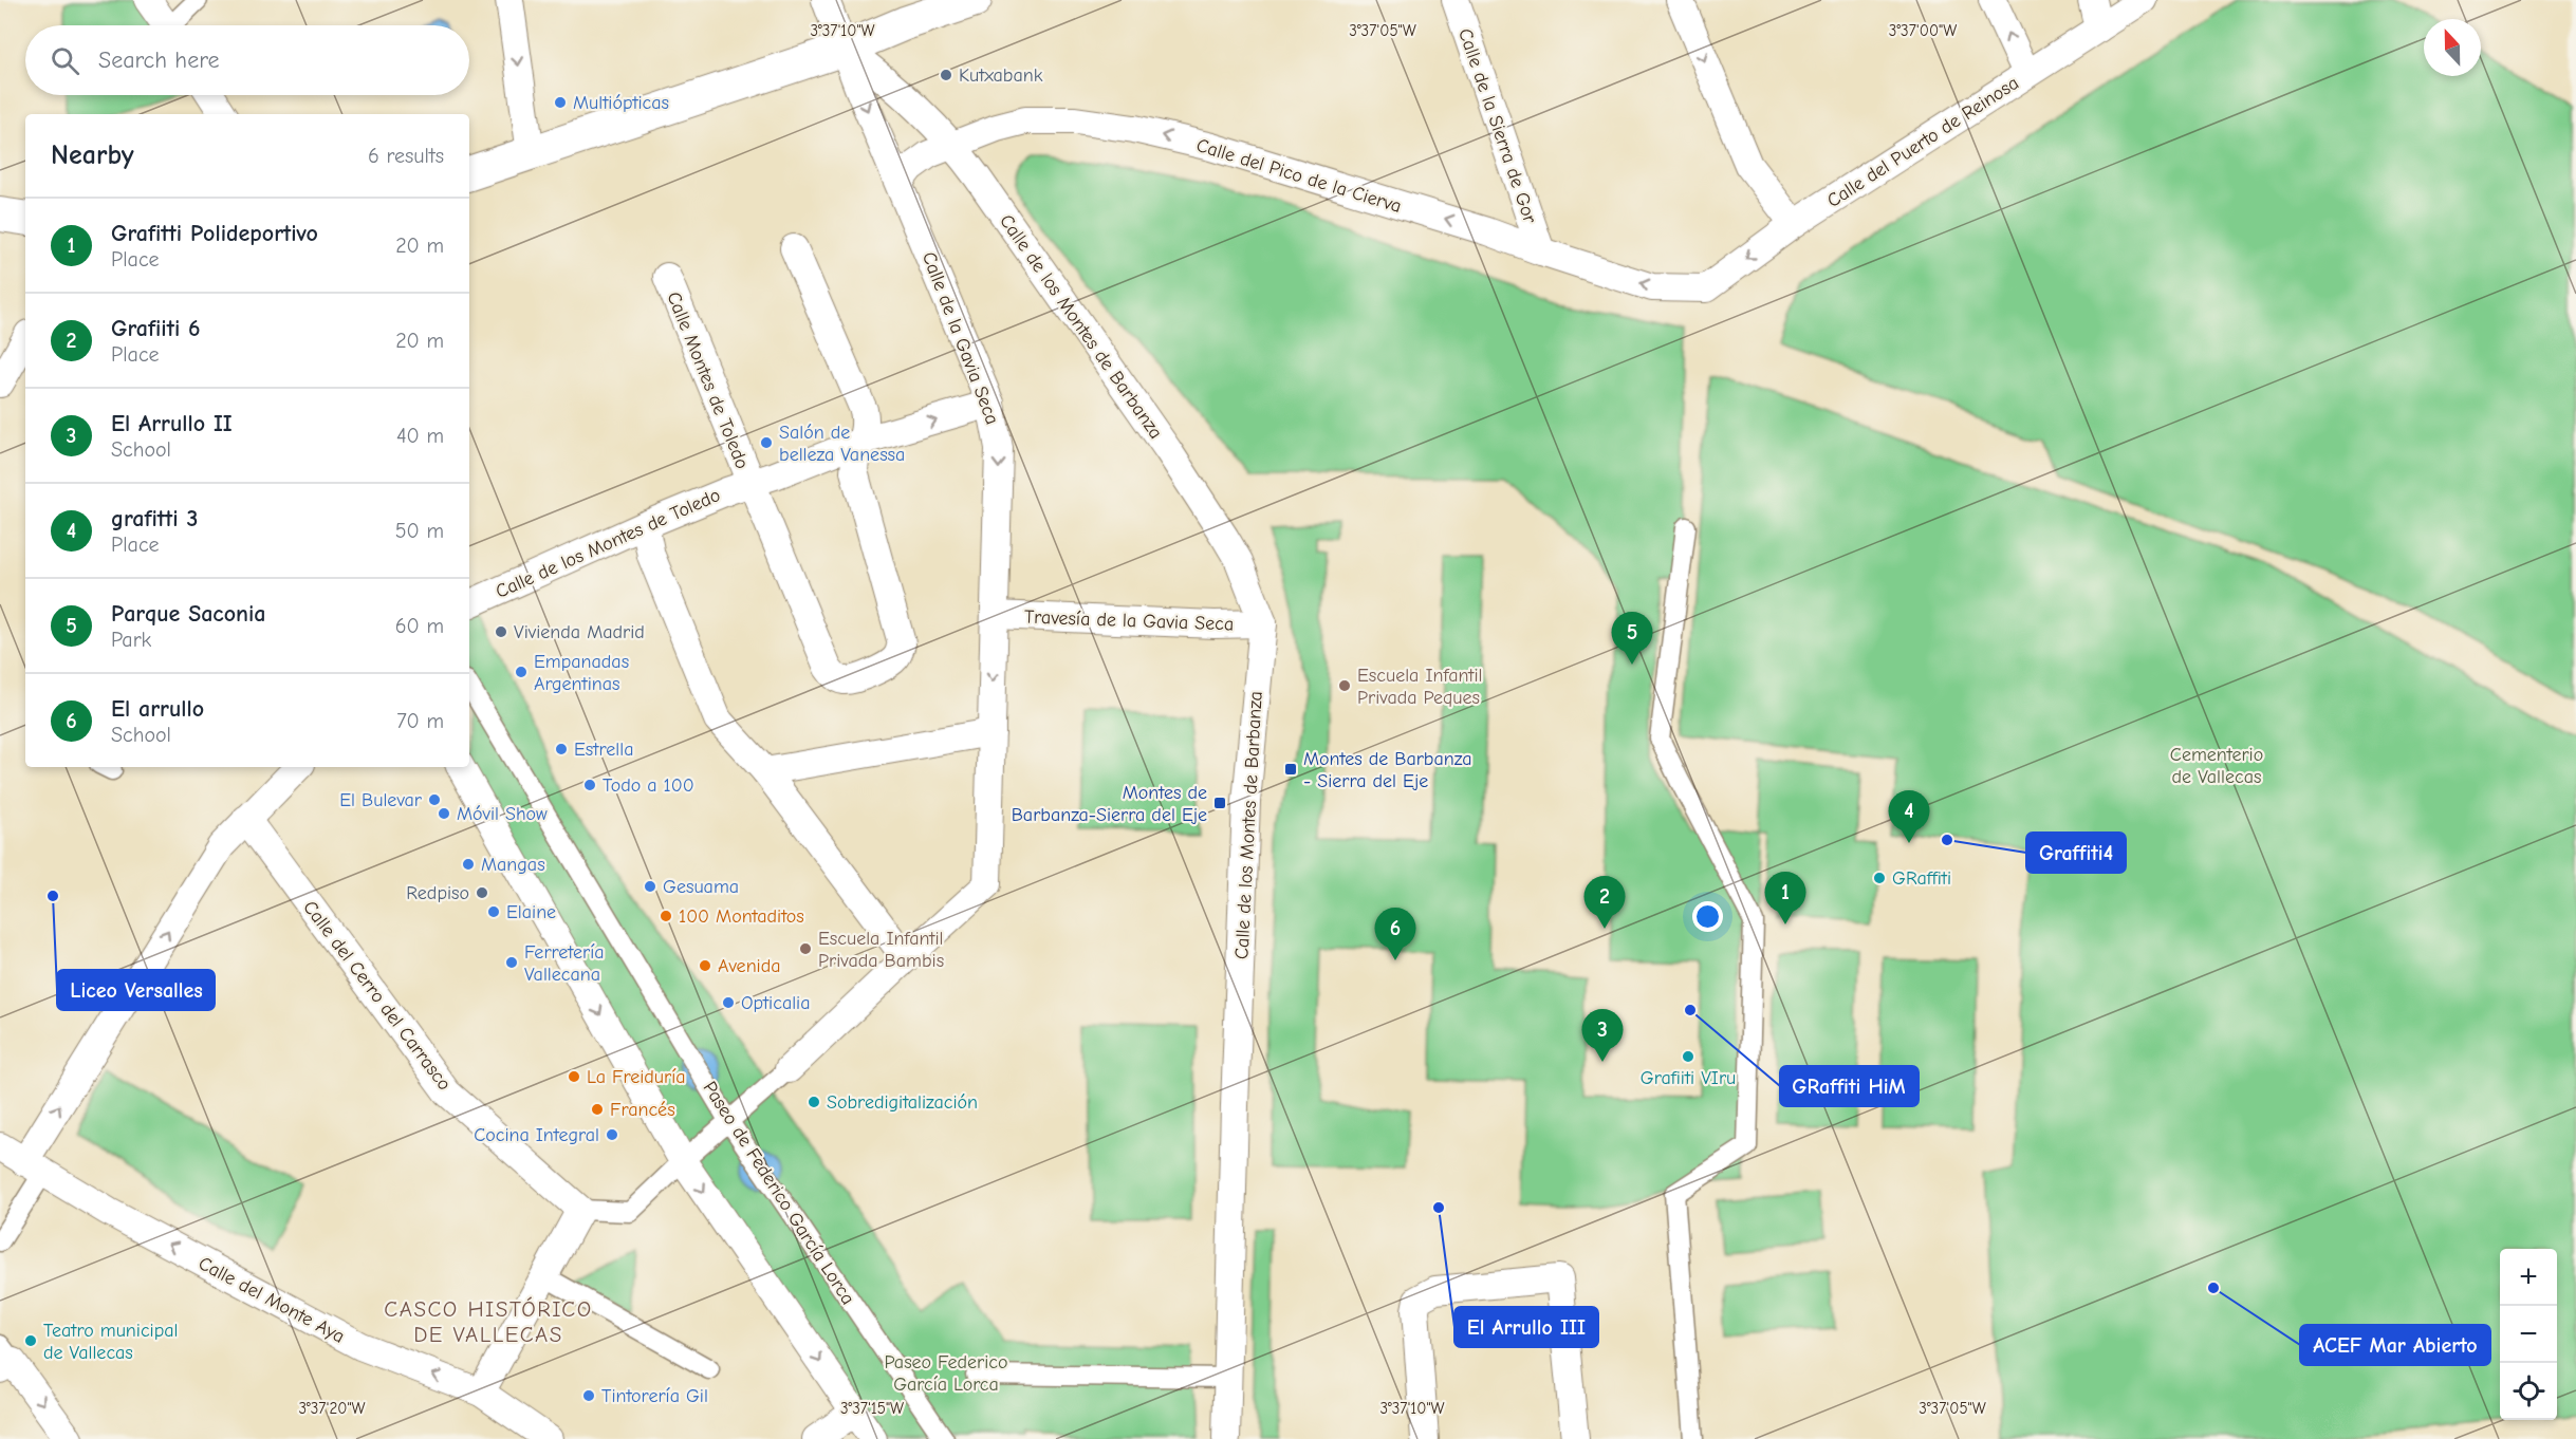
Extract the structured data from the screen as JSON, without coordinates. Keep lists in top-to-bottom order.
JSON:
{
  "streets": {
    "street": [
      "Calle de la Sierra de Gor",
      "Calle del Puerto de Reinosa",
      "Calle del Pico de la Cierva",
      "Calle de los Montes de Barbanza",
      "Calle de la Gavia Seca",
      "Calle Montes de Toledo",
      "Calle de los Montes de Toledo",
      "Travesía de la Gavia Seca",
      "Calle del Cerro del Carrasco",
      "Paseo de Federico García Lorca",
      "Calle del Monte Aya"
    ]
  },
  "crossings": [
    ["Calle de la Sierra de Gor", "Calle del Pico de la Cierva"],
    ["Calle del Puerto de Reinosa", "Calle del Pico de la Cierva"],
    ["Calle del Pico de la Cierva", "Calle de los Montes de Barbanza"],
    ["Calle del Pico de la Cierva", "Calle de la Gavia Seca"],
    ["Calle de los Montes de Barbanza", "Calle de la Gavia Seca"],
    ["Calle de los Montes de Barbanza", "Travesía de la Gavia Seca"],
    ["Calle de la Gavia Seca", "Calle de los Montes de Toledo"],
    ["Calle de la Gavia Seca", "Travesía de la Gavia Seca"],
    ["Calle Montes de Toledo", "Calle de los Montes de Toledo"]
  ],
  "one_way": ["Calle del Pico de la Cierva", "Calle de la Gavia Seca", "Calle del Monte Aya"],
  "districts": ["CASCO HISTÓRICO DE VALLECAS"],
  "parks": ["Cementerio de Vallecas", "Paseo Federico García Lorca"],
  "places": {
    "other": [
      "Kutxabank",
      "Multiópticas",
      "Salón de belleza Vanessa",
      "Vivienda Madrid",
      "Empanadas Argentinas",
      "Escuela Infantil Privada Peques",
      "Estrella",
      "Todo a 100",
      "El Bulevar",
      "Móvil Show",
      "Graffiti4",
      "Mangas",
      "GRaffiti",
      "Gesuama",
      "Redpiso",
      "Liceo Versalles",
      "Elaine",
      "100 Montaditos",
      "Escuela Infantil Privada Bambis",
      "Ferretería Vallecana",
      "Avenida",
      "Opticalia",
      "GRaffiti HiM",
      "Grafiiti VIru",
      "La Freiduría",
      "Sobredigitalización",
      "Francés",
      "Cocina Integral",
      "El Arrullo III",
      "ACEF Mar Abierto",
      "Teatro municipal de Vallecas",
      "Tintorería Gil"
    ],
    "transit": ["Montes de Barbanza - Sierra del Eje", "Montes de Barbanza-Sierra del Eje"]
  },
  "north": "top",
  "page": {
    "search": "Search here",
    "heading": ["Nearby", "6 results"],
    "list": [
      {
        "mark": "1",
        "name": "Grafitti Polideportivo",
        "note": "Place",
        "value": "20 m"
      },
      {
        "mark": "2",
        "name": "Grafiiti 6",
        "note": "Place",
        "value": "20 m"
      },
      {
        "mark": "3",
        "name": "El Arrullo II",
        "note": "School",
        "value": "40 m"
      },
      {
        "mark": "4",
        "name": "grafitti 3",
        "note": "Place",
        "value": "50 m"
      },
      {
        "mark": "5",
        "name": "Parque Saconia",
        "note": "Park",
        "value": "60 m"
      },
      {
        "mark": "6",
        "name": "El arrullo",
        "note": "School",
        "value": "70 m"
      }
    ],
    "pins": [
      "5",
      "4",
      "1",
      "2",
      "6",
      "3"
    ],
    "map_buttons": ["+", "−"]
  },
  "coordinates": [
    "3°37'10\"W",
    "3°37'05\"W",
    "3°37'00\"W",
    "3°37'20\"W",
    "3°37'15\"W"
  ]
}
